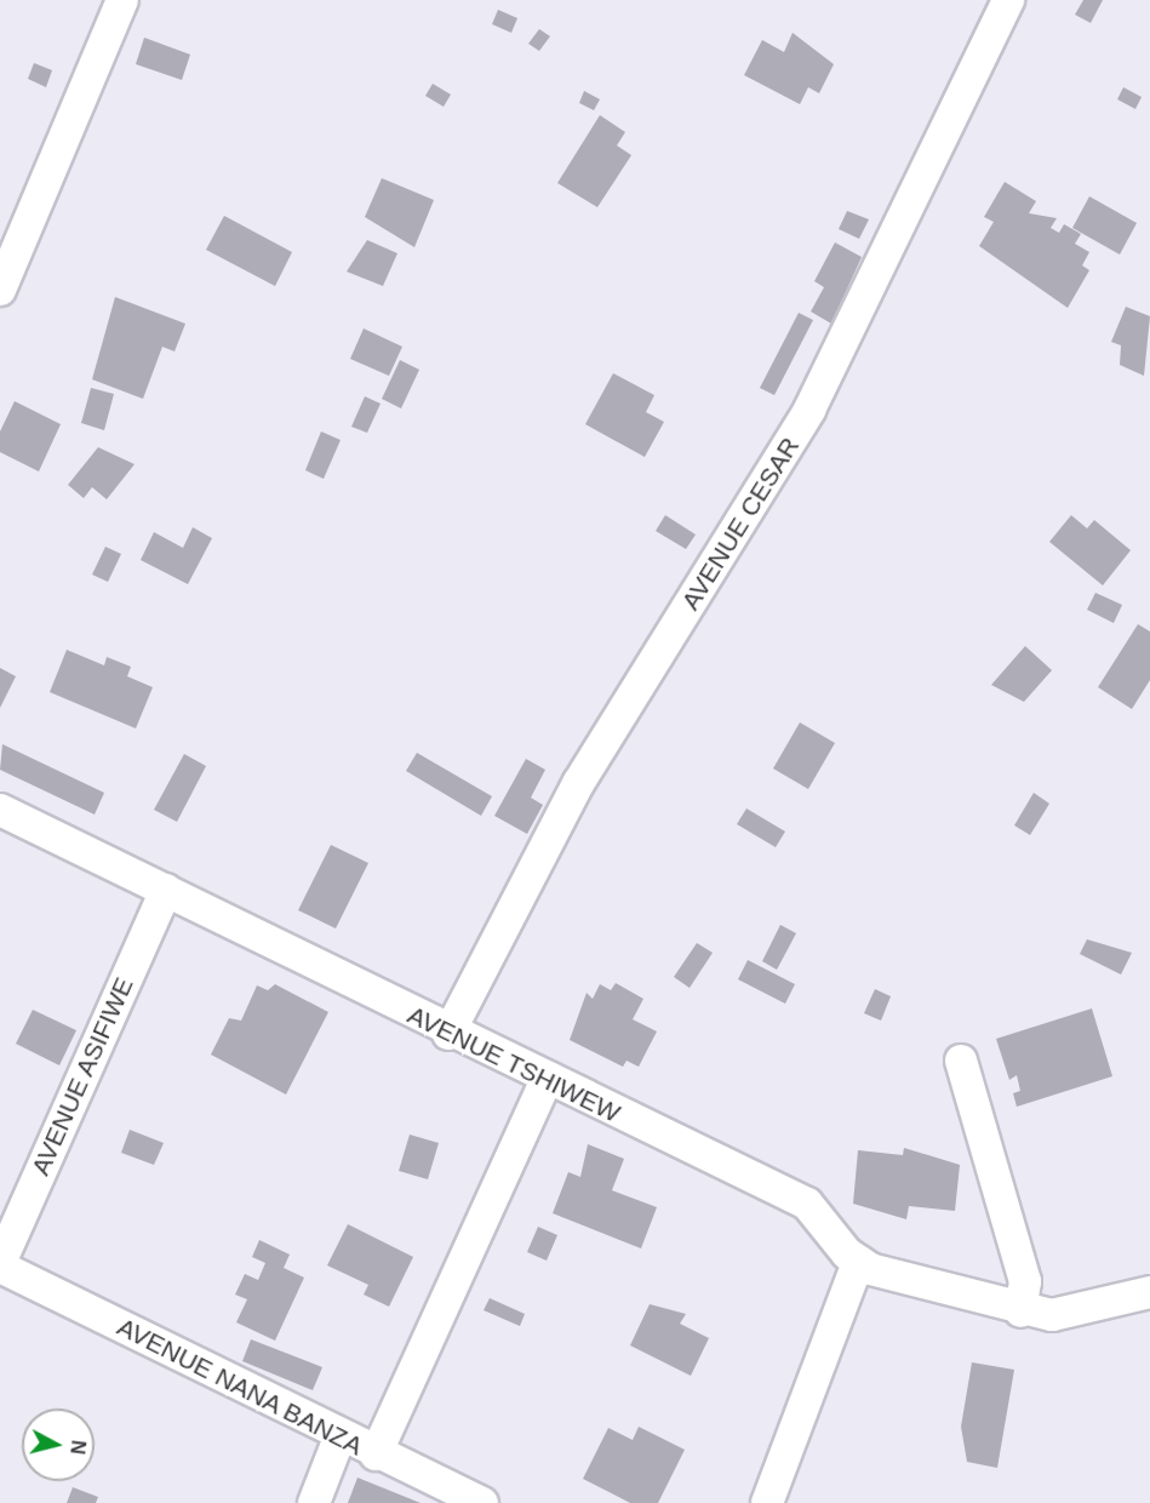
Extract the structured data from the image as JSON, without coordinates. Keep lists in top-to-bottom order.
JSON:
{
  "streets": {
    "street": [
      "AVENUE CESAR",
      "AVENUE TSHIWEW",
      "AVENUE ASIFIWE",
      "AVENUE NANA BANZA"
    ]
  },
  "crossings": [
    ["AVENUE CESAR", "AVENUE TSHIWEW"],
    ["AVENUE TSHIWEW", "AVENUE ASIFIWE"],
    ["AVENUE ASIFIWE", "AVENUE NANA BANZA"]
  ],
  "north": "right"
}
